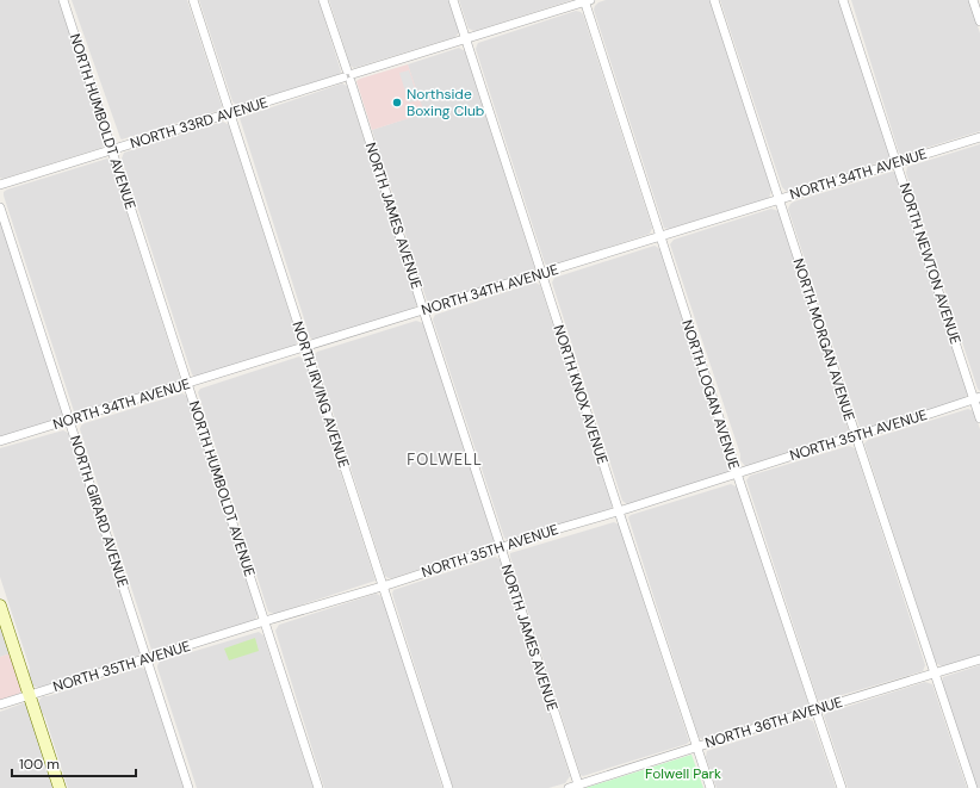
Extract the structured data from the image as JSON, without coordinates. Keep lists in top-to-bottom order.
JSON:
{
  "streets": {
    "street": [
      "NORTH HUMBOLDT AVENUE",
      "NORTH 33RD AVENUE",
      "NORTH 34TH AVENUE",
      "NORTH JAMES AVENUE",
      "NORTH NEWTON AVENUE",
      "NORTH MORGAN AVENUE",
      "NORTH IRVING AVENUE",
      "NORTH KNOX AVENUE",
      "NORTH LOGAN AVENUE",
      "NORTH 35TH AVENUE",
      "NORTH GIRARD AVENUE",
      "NORTH 36TH AVENUE"
    ]
  },
  "crossings": [
    ["NORTH HUMBOLDT AVENUE", "NORTH 33RD AVENUE"],
    ["NORTH HUMBOLDT AVENUE", "NORTH 34TH AVENUE"],
    ["NORTH HUMBOLDT AVENUE", "NORTH 35TH AVENUE"],
    ["NORTH 33RD AVENUE", "NORTH JAMES AVENUE"],
    ["NORTH 33RD AVENUE", "NORTH IRVING AVENUE"],
    ["NORTH 33RD AVENUE", "NORTH KNOX AVENUE"],
    ["NORTH 33RD AVENUE", "NORTH LOGAN AVENUE"],
    ["NORTH 34TH AVENUE", "NORTH JAMES AVENUE"],
    ["NORTH 34TH AVENUE", "NORTH NEWTON AVENUE"],
    ["NORTH 34TH AVENUE", "NORTH MORGAN AVENUE"],
    ["NORTH 34TH AVENUE", "NORTH IRVING AVENUE"],
    ["NORTH 34TH AVENUE", "NORTH KNOX AVENUE"],
    ["NORTH 34TH AVENUE", "NORTH LOGAN AVENUE"],
    ["NORTH 34TH AVENUE", "NORTH GIRARD AVENUE"],
    ["NORTH JAMES AVENUE", "NORTH 35TH AVENUE"],
    ["NORTH JAMES AVENUE", "NORTH 36TH AVENUE"],
    ["NORTH NEWTON AVENUE", "NORTH 35TH AVENUE"],
    ["NORTH MORGAN AVENUE", "NORTH 35TH AVENUE"],
    ["NORTH MORGAN AVENUE", "NORTH 36TH AVENUE"],
    ["NORTH IRVING AVENUE", "NORTH 35TH AVENUE"],
    ["NORTH KNOX AVENUE", "NORTH 35TH AVENUE"],
    ["NORTH KNOX AVENUE", "NORTH 36TH AVENUE"],
    ["NORTH LOGAN AVENUE", "NORTH 35TH AVENUE"],
    ["NORTH LOGAN AVENUE", "NORTH 36TH AVENUE"],
    ["NORTH 35TH AVENUE", "NORTH GIRARD AVENUE"]
  ],
  "districts": ["FOLWELL"],
  "parks": ["Folwell Park"],
  "places": ["Northside Boxing Club"],
  "scale_bar": "100 m"
}
